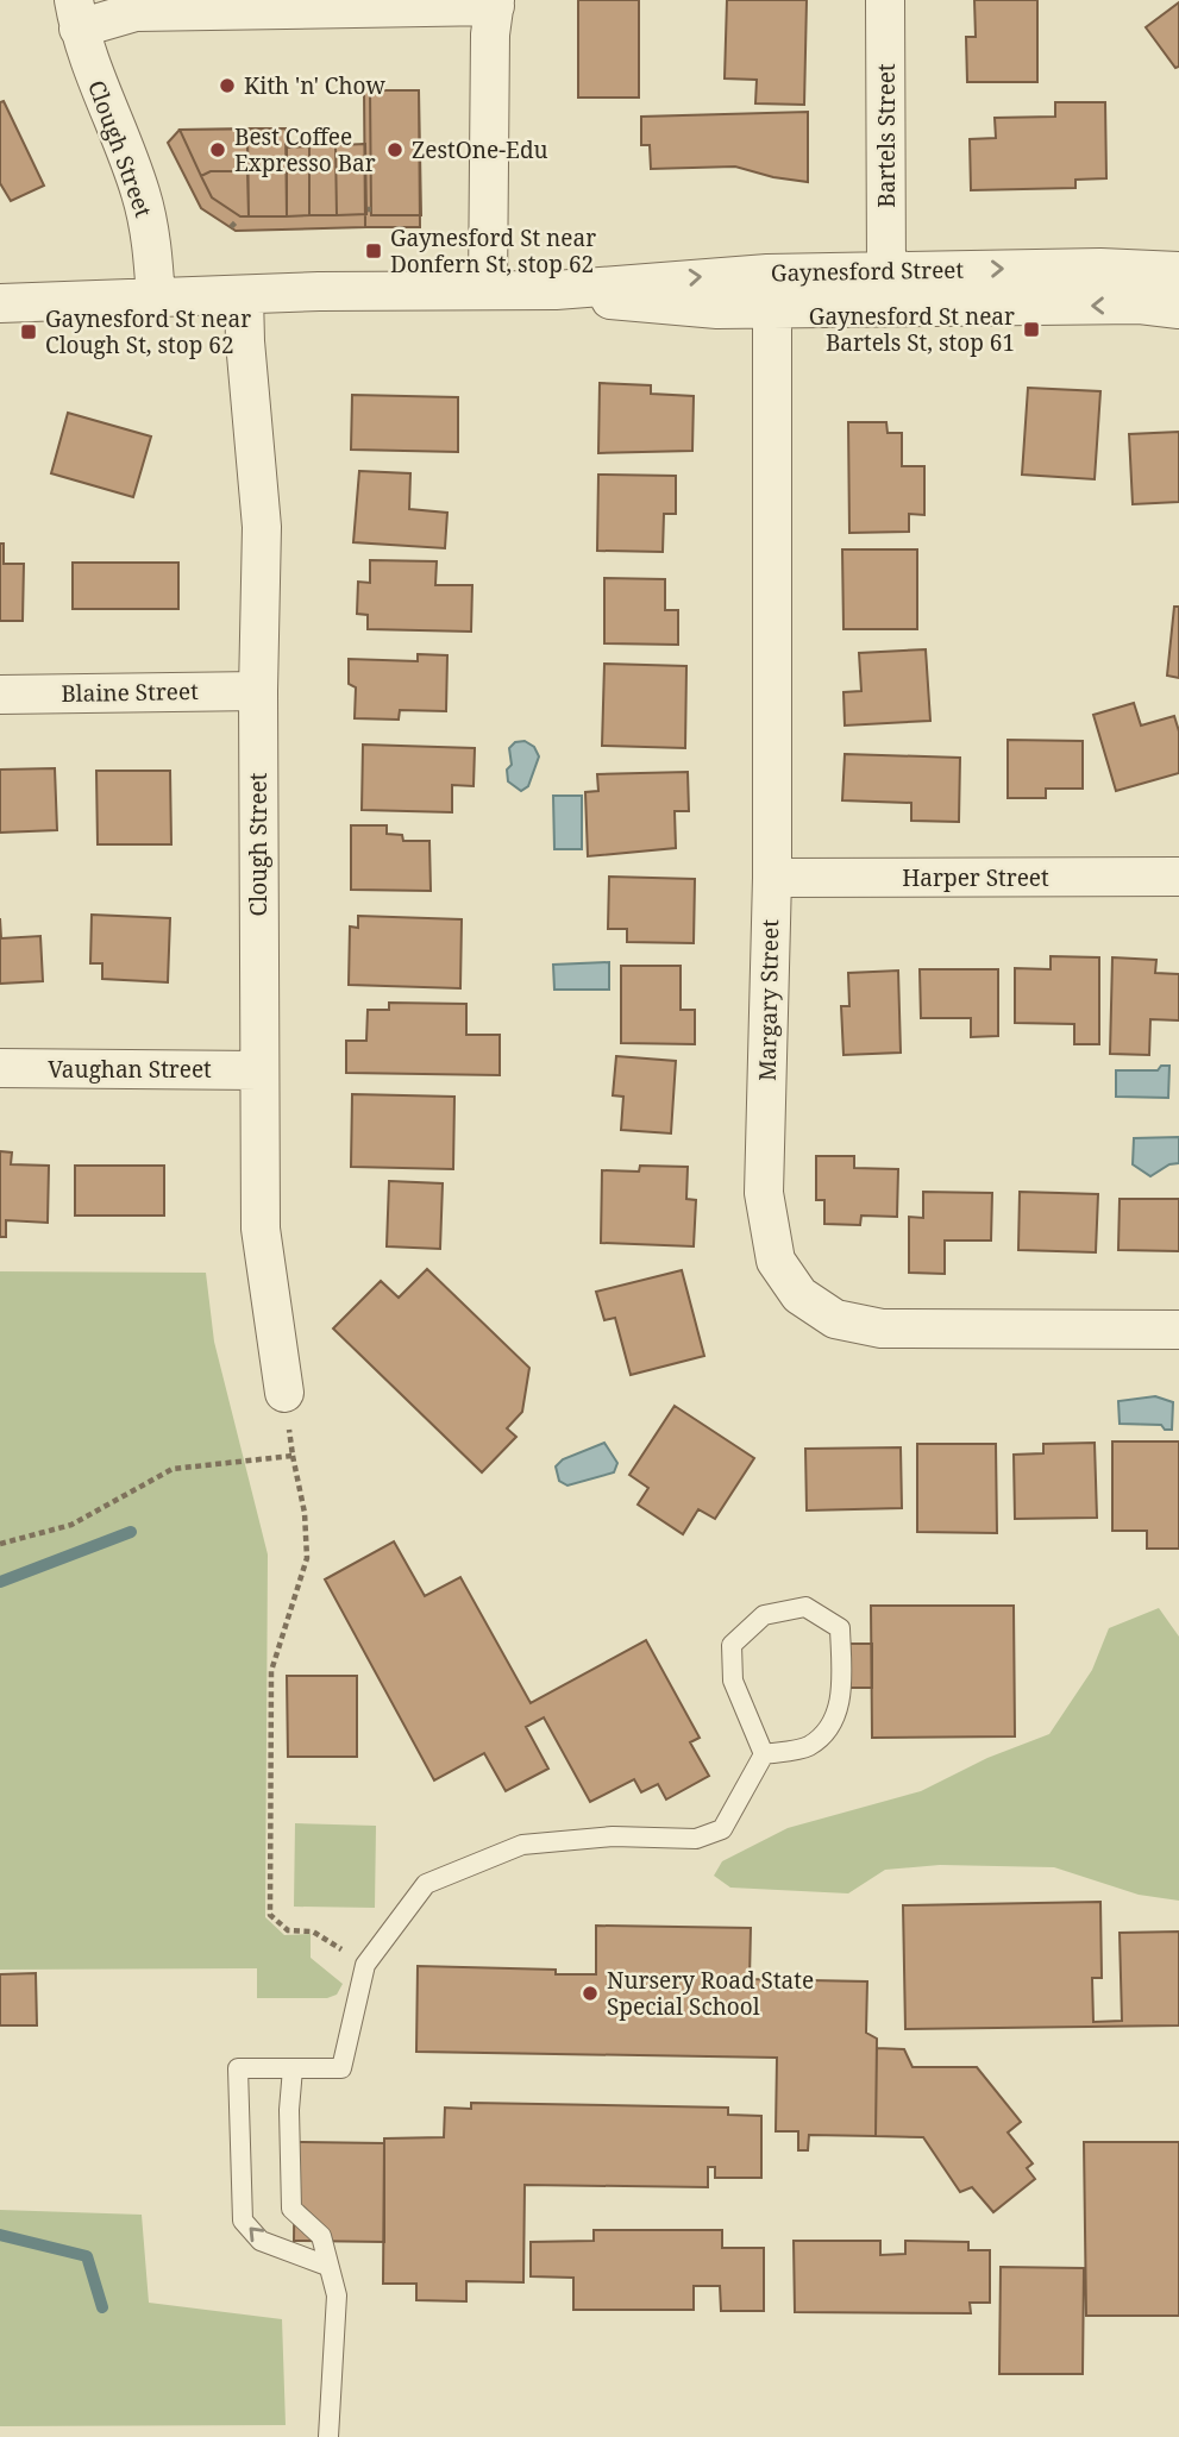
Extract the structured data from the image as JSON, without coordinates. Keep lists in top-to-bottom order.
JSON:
{
  "streets": {
    "street": [
      "Bartels Street",
      "Clough Street",
      "Gaynesford Street",
      "Blaine Street",
      "Harper Street",
      "Margary Street",
      "Vaughan Street"
    ]
  },
  "crossings": [
    ["Bartels Street", "Gaynesford Street"],
    ["Clough Street", "Gaynesford Street"],
    ["Clough Street", "Blaine Street"],
    ["Clough Street", "Vaughan Street"],
    ["Gaynesford Street", "Margary Street"],
    ["Harper Street", "Margary Street"]
  ],
  "places": {
    "other": [
      "Kith 'n' Chow",
      "Best Coffee Expresso Bar",
      "ZestOne-Edu",
      "Nursery Road State Special School"
    ],
    "transit": ["Gaynesford St near Donfern St, stop 62", "Gaynesford St near Bartels St, stop 61", "Gaynesford St near Clough St, stop 62"]
  }
}
